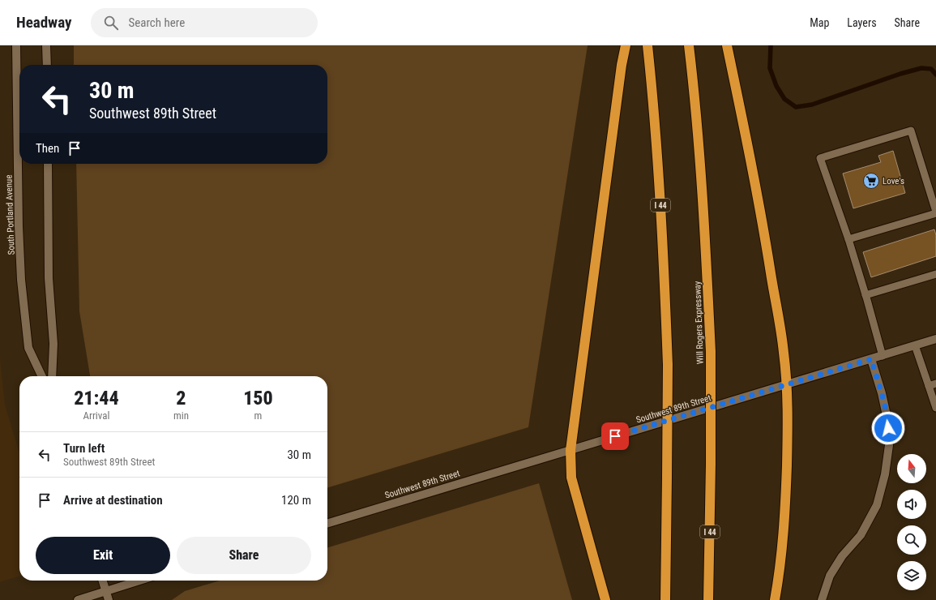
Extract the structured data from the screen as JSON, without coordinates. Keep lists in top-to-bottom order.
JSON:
{
  "streets": {
    "highway": ["I 44", "Will Rogers Expressway"],
    "main road": ["South Portland Avenue", "Southwest 89th Street"]
  },
  "places": {
    "supermarket": ["Love's"]
  },
  "north": "top",
  "page": {
    "header": "Headway",
    "search": "Search here",
    "nav": ["Map", "Layers", "Share"],
    "turn": ["30 m", "Southwest 89th Street"],
    "then": "Then",
    "eta": [
      "21:44",
      "Arrival",
      "2",
      "min",
      "150",
      "m"
    ],
    "list": [
      {
        "name": "Turn left",
        "note": "Southwest 89th Street",
        "value": "30 m"
      },
      {
        "name": "Arrive at destination",
        "value": "120 m"
      }
    ],
    "buttons": ["Exit", "Share"]
  }
}
